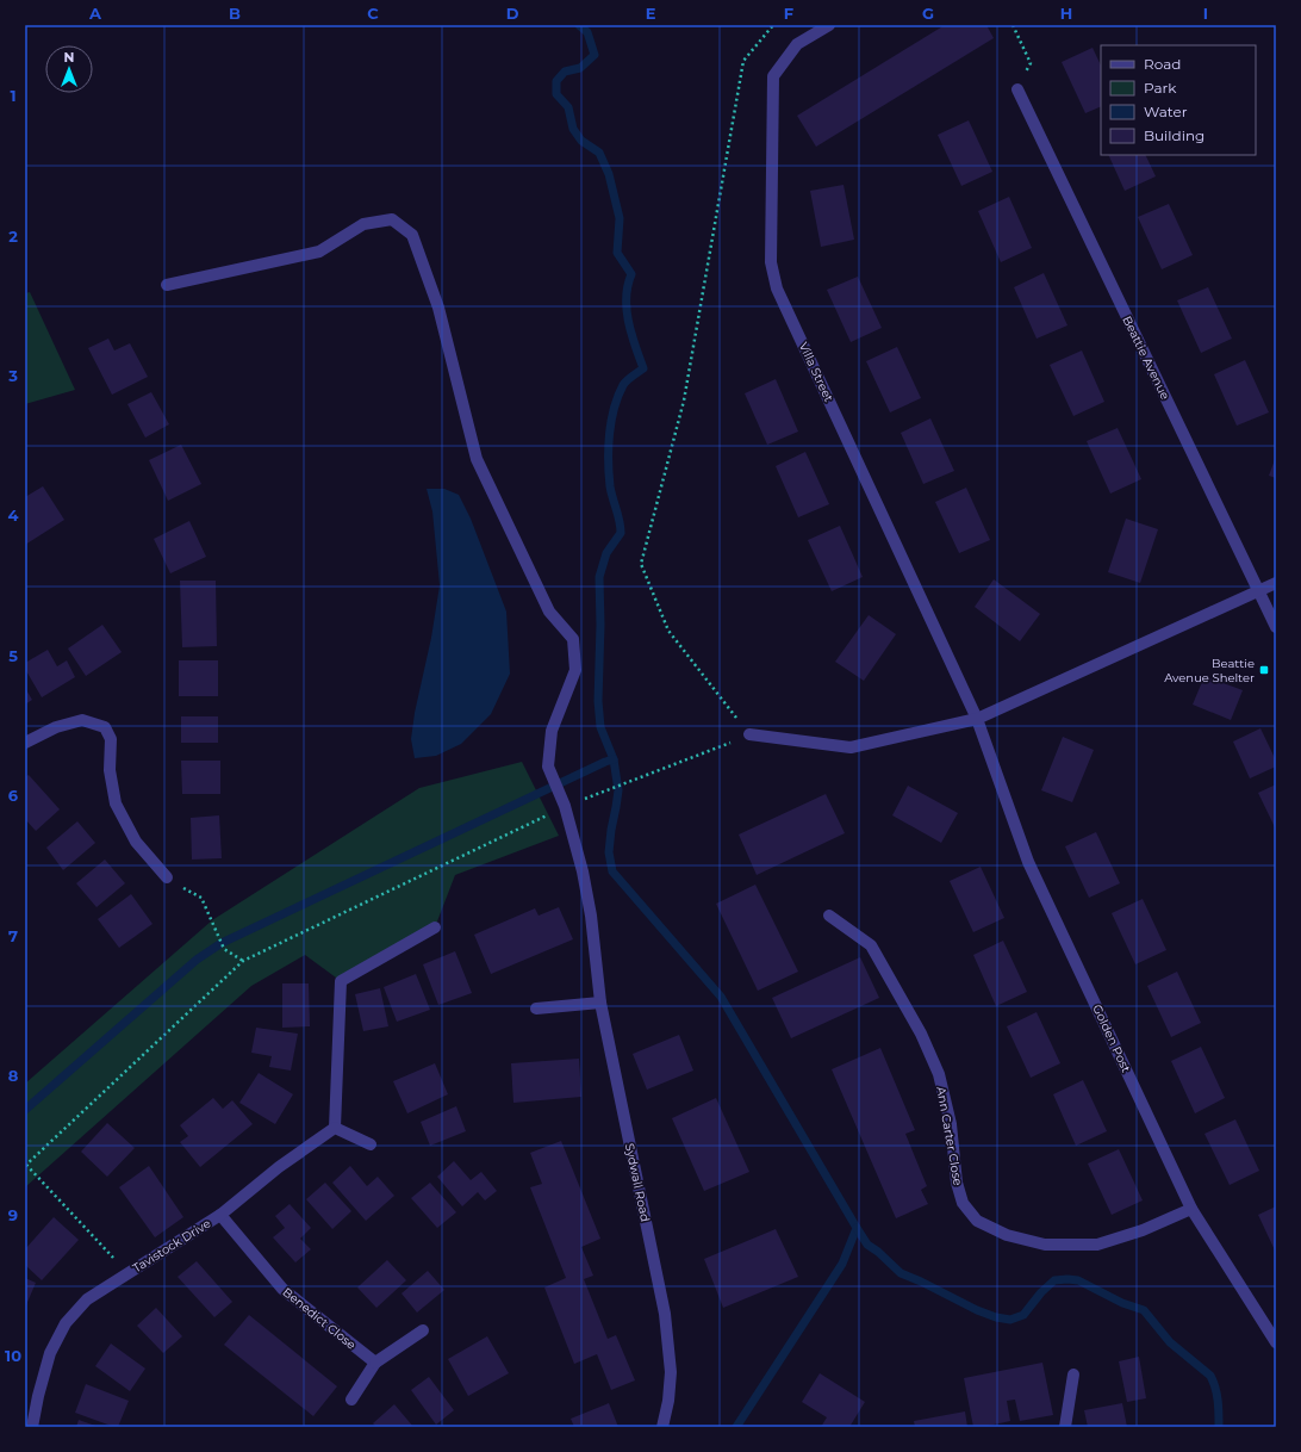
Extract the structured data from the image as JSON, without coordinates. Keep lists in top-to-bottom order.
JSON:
{
  "streets": {
    "street": [
      "Beattie Avenue",
      "Villa Street",
      "Golden Post",
      "Ann Carter Close",
      "Sydwall Road",
      "Tavistock Drive",
      "Benedict Close"
    ]
  },
  "crossings": [
    ["Villa Street", "Golden Post"],
    ["Golden Post", "Ann Carter Close"],
    ["Tavistock Drive", "Benedict Close"]
  ],
  "places": {
    "transit": ["Beattie Avenue Shelter"]
  },
  "legend": [
    "Road",
    "Park",
    "Water",
    "Building"
  ],
  "north": "top",
  "grid": {
    "columns": [
      "A",
      "B",
      "C",
      "D",
      "E",
      "F",
      "G",
      "H",
      "I"
    ],
    "rows": [
      "1",
      "2",
      "3",
      "4",
      "5",
      "6",
      "7",
      "8",
      "9",
      "10"
    ]
  }
}
